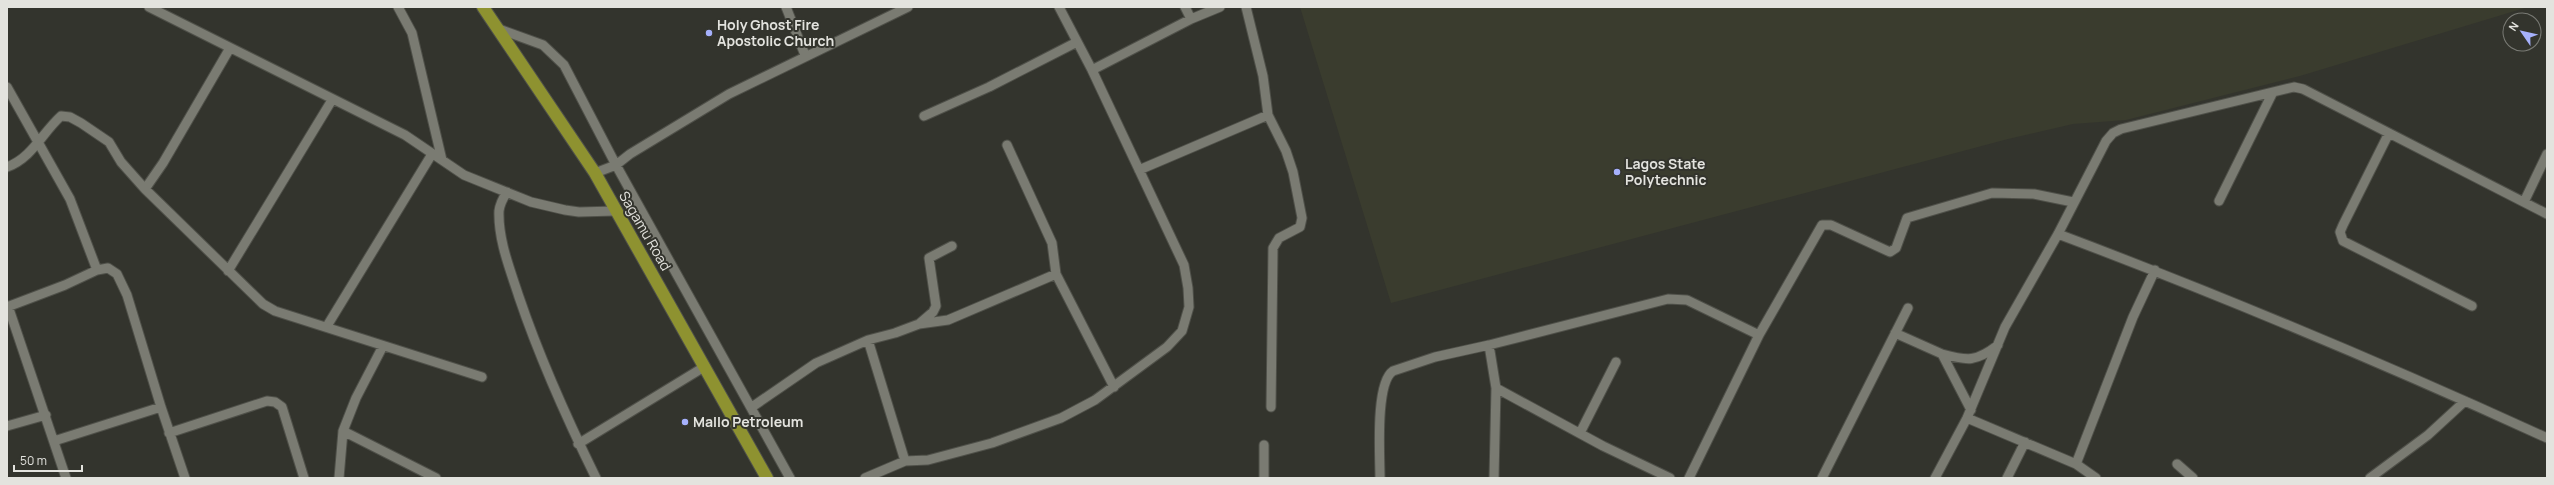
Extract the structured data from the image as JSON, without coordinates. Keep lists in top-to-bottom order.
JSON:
{
  "streets": {
    "highway": ["Sagamu Road"]
  },
  "places": ["Holy Ghost Fire Apostolic Church", "Lagos State Polytechnic", "Mallo Petroleum"],
  "scale_bar": "50 m",
  "north": "top left"
}
